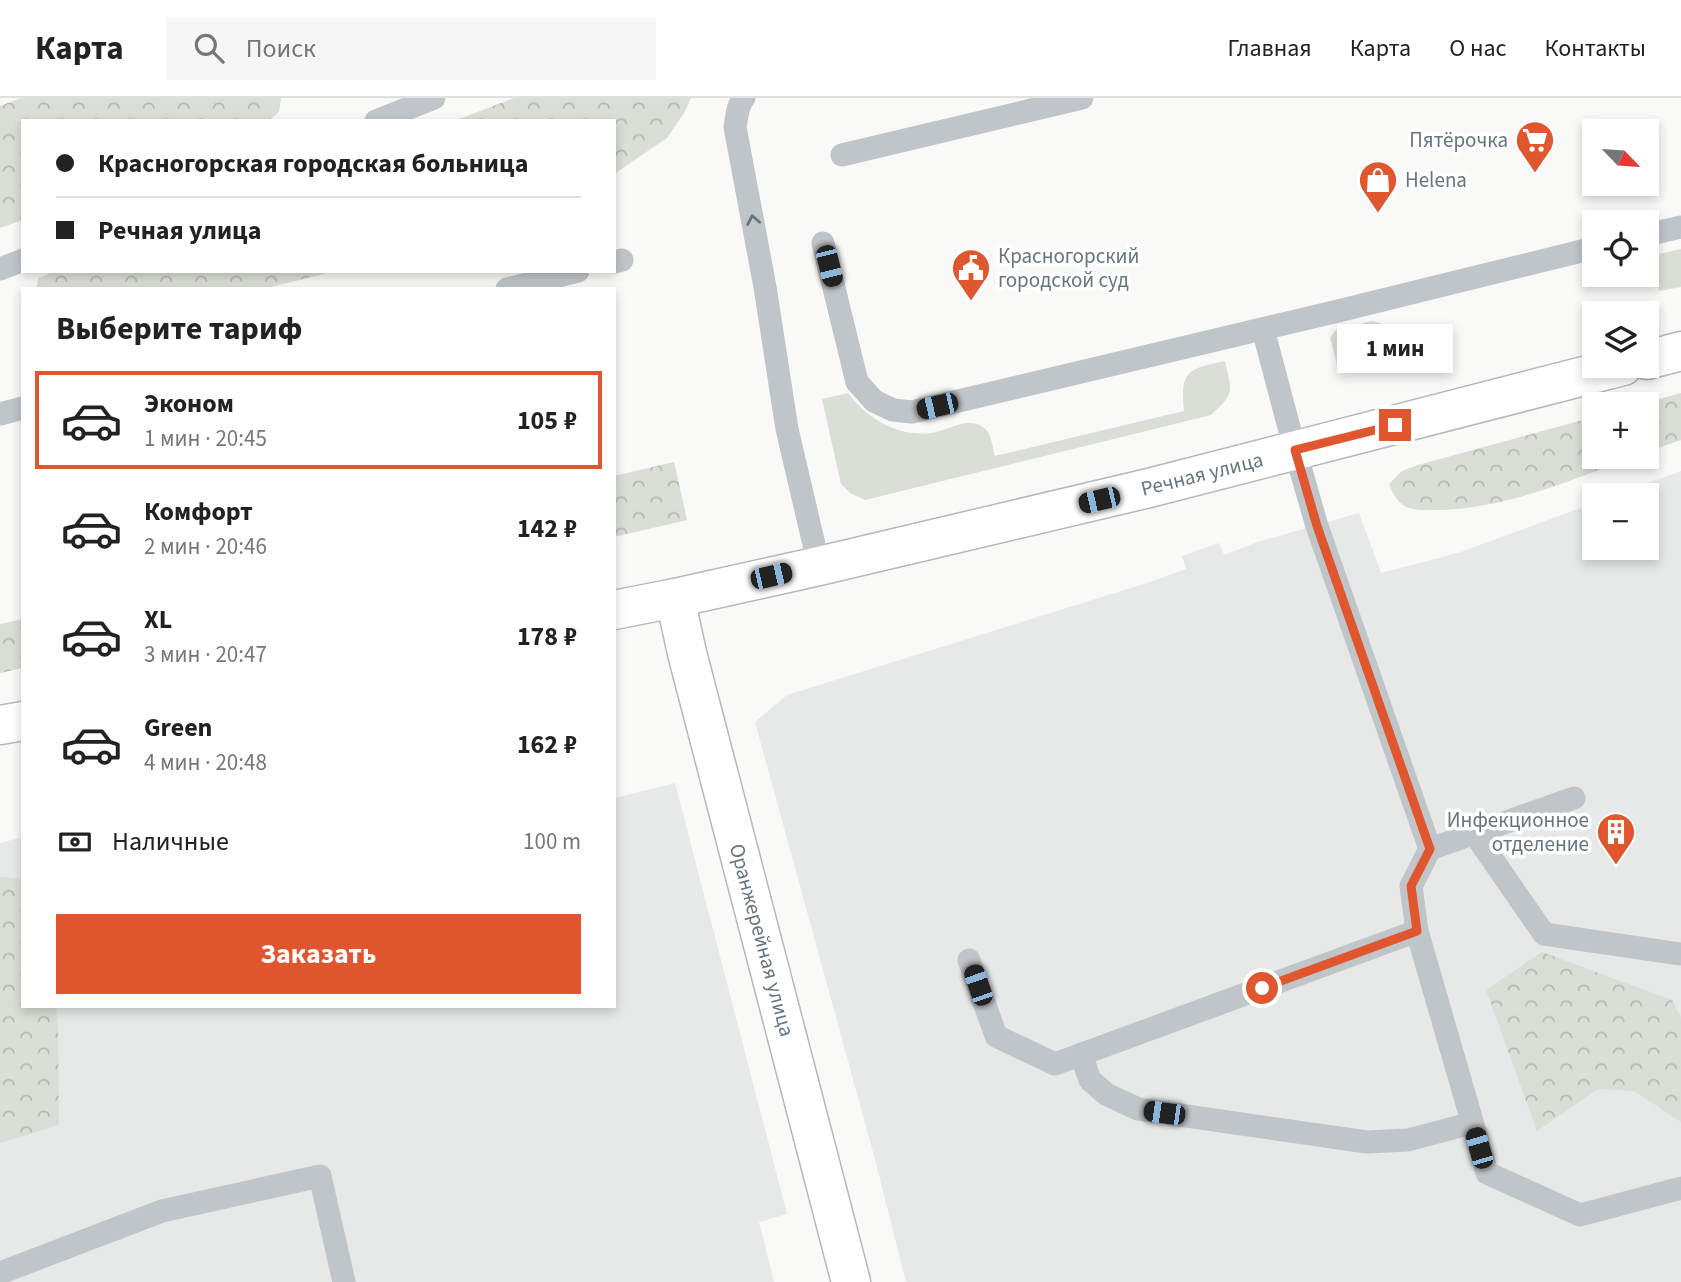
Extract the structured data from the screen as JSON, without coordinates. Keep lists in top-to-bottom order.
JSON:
{
  "streets": {
    "main road": ["Речная улица", "Оранжерейная улица"]
  },
  "crossings": [
    ["Речная улица", "Оранжерейная улица"]
  ],
  "places": {
    "supermarket": ["Пятёрочка"],
    "shop": ["Helena"],
    "public building": ["Красногорский городской суд"],
    "building": ["Инфекционное отделение"]
  },
  "north": "bottom right",
  "page": {
    "header": "Карта",
    "search": "Поиск",
    "nav": [
      "Главная",
      "Карта",
      "О нас",
      "Контакты"
    ],
    "map_buttons": ["+", "−"],
    "banner": ["Красногорская городская больница", "Речная улица"],
    "heading": "Выберите тариф",
    "bubble": "1 мин",
    "list": [
      {
        "name": "Эконом",
        "note": "1 мин · 20:45",
        "value": "105 ₽"
      },
      {
        "name": "Комфорт",
        "note": "2 мин · 20:46",
        "value": "142 ₽"
      },
      {
        "name": "XL",
        "note": "3 мин · 20:47",
        "value": "178 ₽"
      },
      {
        "name": "Green",
        "note": "4 мин · 20:48",
        "value": "162 ₽"
      }
    ],
    "pay": ["Наличные", "100 m"],
    "buttons": "Заказать"
  }
}
